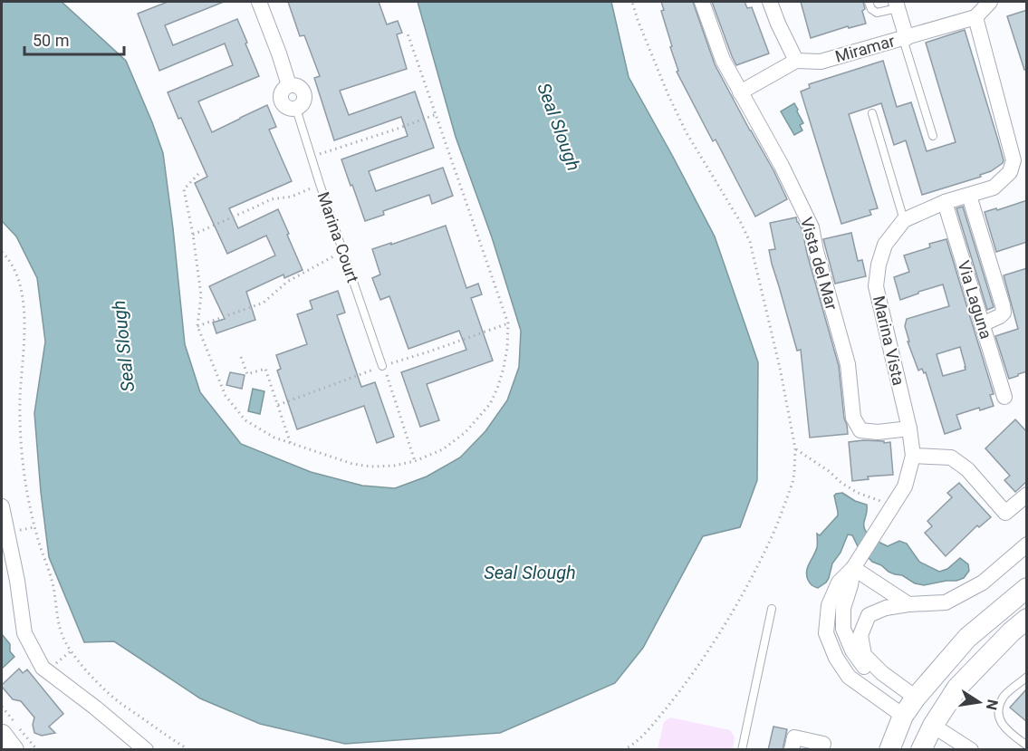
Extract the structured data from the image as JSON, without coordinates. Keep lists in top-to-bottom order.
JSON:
{
  "streets": {
    "street": [
      "Miramar",
      "Vista del Mar",
      "Via Laguna",
      "Marina Vista"
    ],
    "lane": ["Marina Court"]
  },
  "crossings": [
    ["Miramar", "Marina Vista"],
    ["Vista del Mar", "Marina Vista"],
    ["Via Laguna", "Marina Vista"]
  ],
  "water": ["Seal Slough"],
  "scale_bar": "50 m",
  "north": "right"
}
